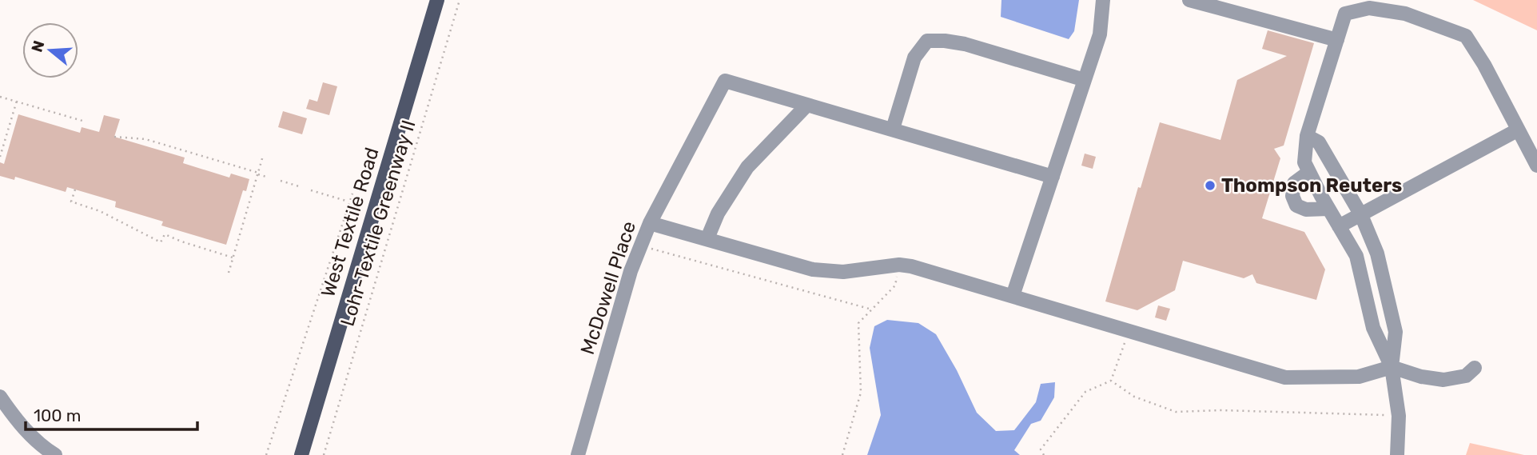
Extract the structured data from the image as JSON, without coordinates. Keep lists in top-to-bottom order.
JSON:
{
  "streets": {
    "main road": ["West Textile Road"],
    "street": ["McDowell Place"],
    "path": ["Lohr-Textile Greenway II"]
  },
  "places": ["Thompson Reuters"],
  "scale_bar": "100 m",
  "north": "left"
}
